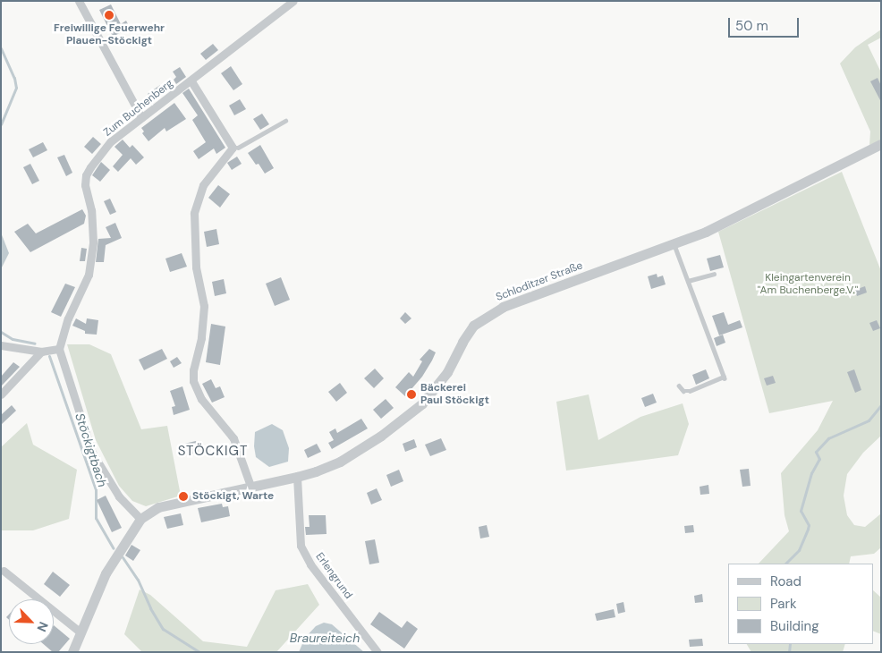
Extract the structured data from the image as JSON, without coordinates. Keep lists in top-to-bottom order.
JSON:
{
  "streets": {
    "street": ["Zum Buchenberg", "Schloditzer Straße", "Erlengrund"]
  },
  "crossings": [
    ["Schloditzer Straße", "Erlengrund"]
  ],
  "districts": ["STÖCKIGT"],
  "water": ["Stöckigtbach", "Braureiteich"],
  "parks": ["Kleingartenverein \"Am Buchenberge.V.\""],
  "places": ["Freiwillige Feuerwehr Plauen-Stöckigt", "Bäckerei Paul Stöckigt", "Stöckigt, Warte"],
  "legend": ["Road", "Park", "Building"],
  "scale_bar": "50 m",
  "north": "bottom right"
}
